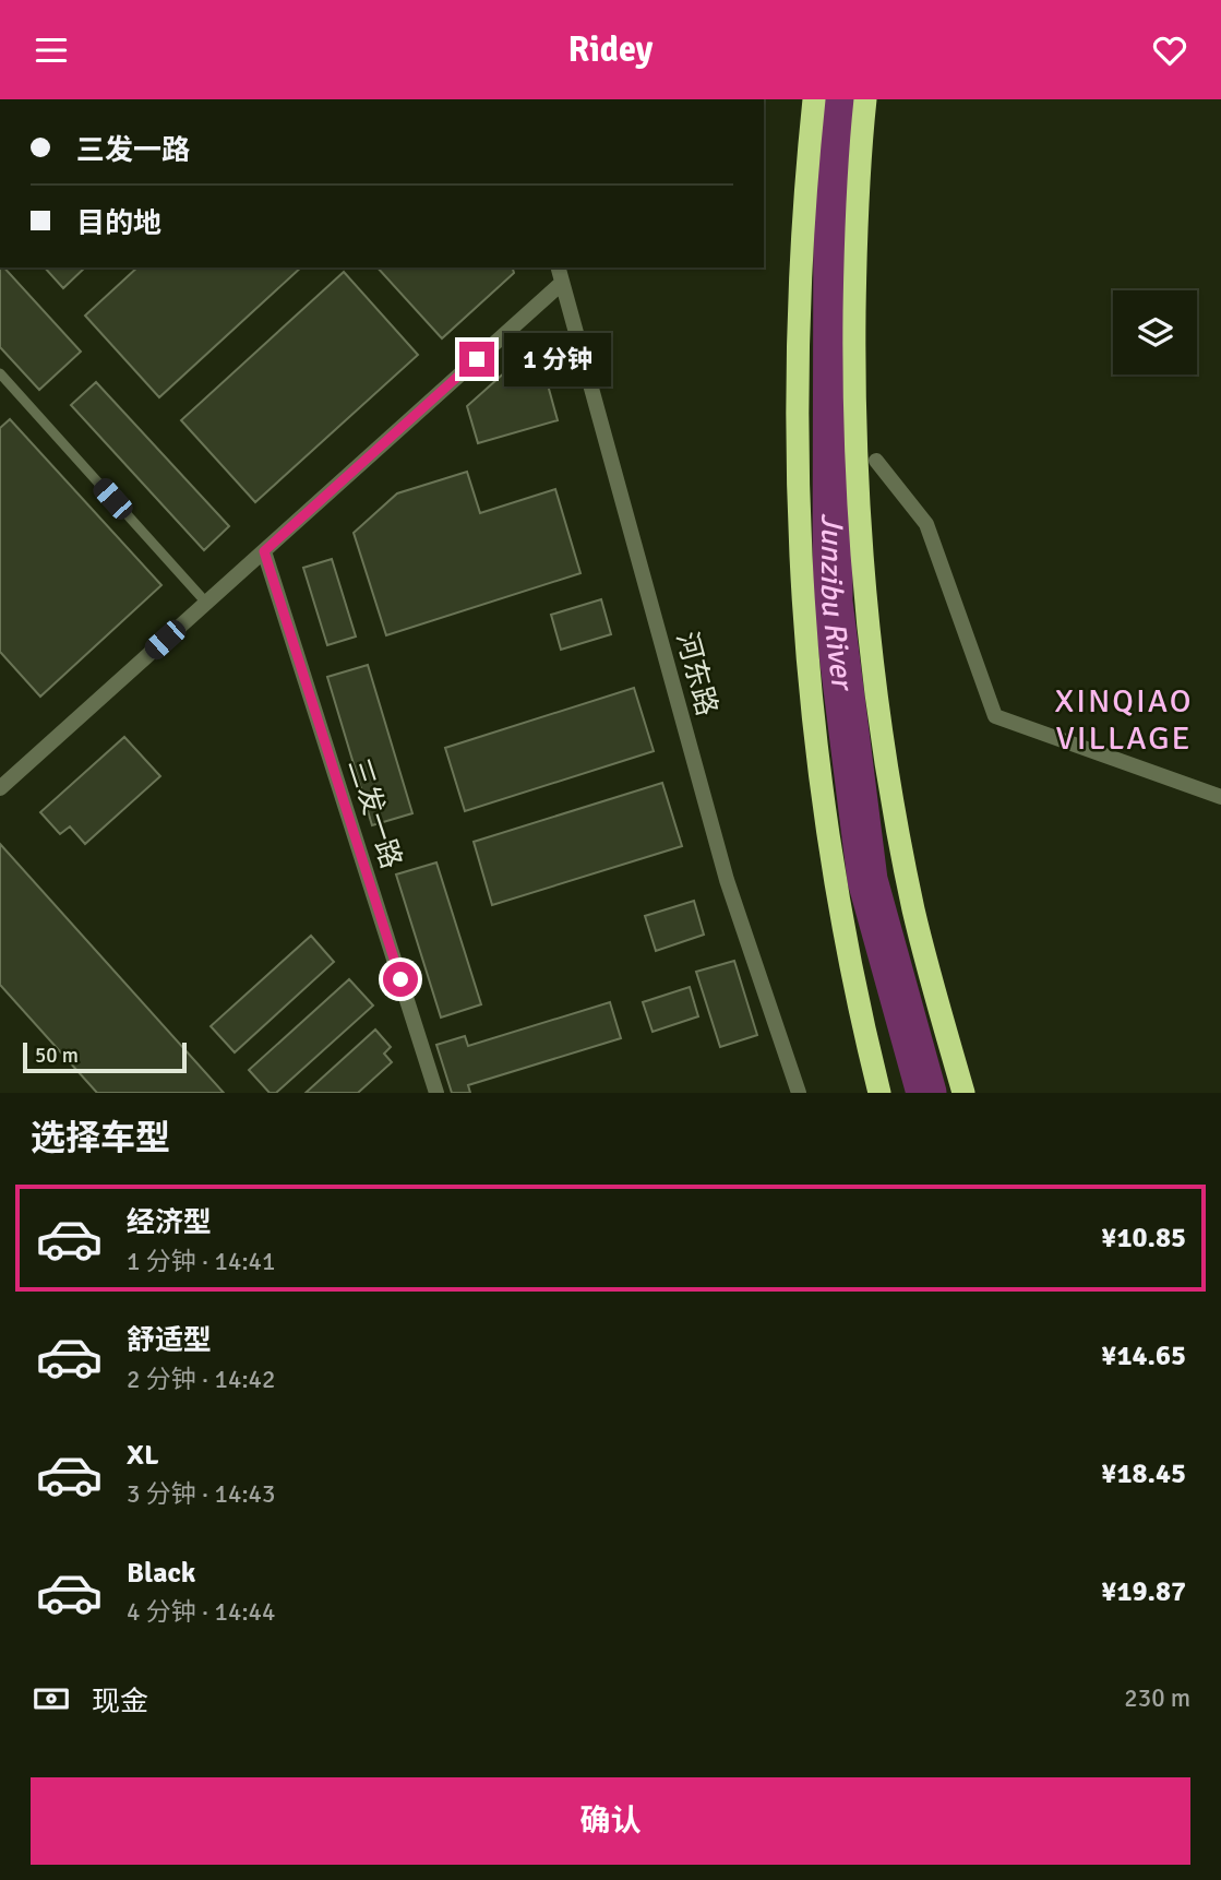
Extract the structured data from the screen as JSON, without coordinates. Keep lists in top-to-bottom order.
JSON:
{
  "streets": {
    "street": ["河东路", "三发一路"]
  },
  "districts": ["XINQIAO VILLAGE"],
  "water": ["Junzibu River"],
  "scale_bar": "50 m",
  "page": {
    "header": "Ridey",
    "banner": ["三发一路", "目的地"],
    "bubble": "1 分钟",
    "scale": "50 m",
    "heading": "选择车型",
    "list": [
      {
        "name": "经济型",
        "note": "1 分钟 · 14:41",
        "value": "¥10.85"
      },
      {
        "name": "舒适型",
        "note": "2 分钟 · 14:42",
        "value": "¥14.65"
      },
      {
        "name": "XL",
        "note": "3 分钟 · 14:43",
        "value": "¥18.45"
      },
      {
        "name": "Black",
        "note": "4 分钟 · 14:44",
        "value": "¥19.87"
      }
    ],
    "pay": ["现金", "230 m"],
    "buttons": "确认"
  }
}
